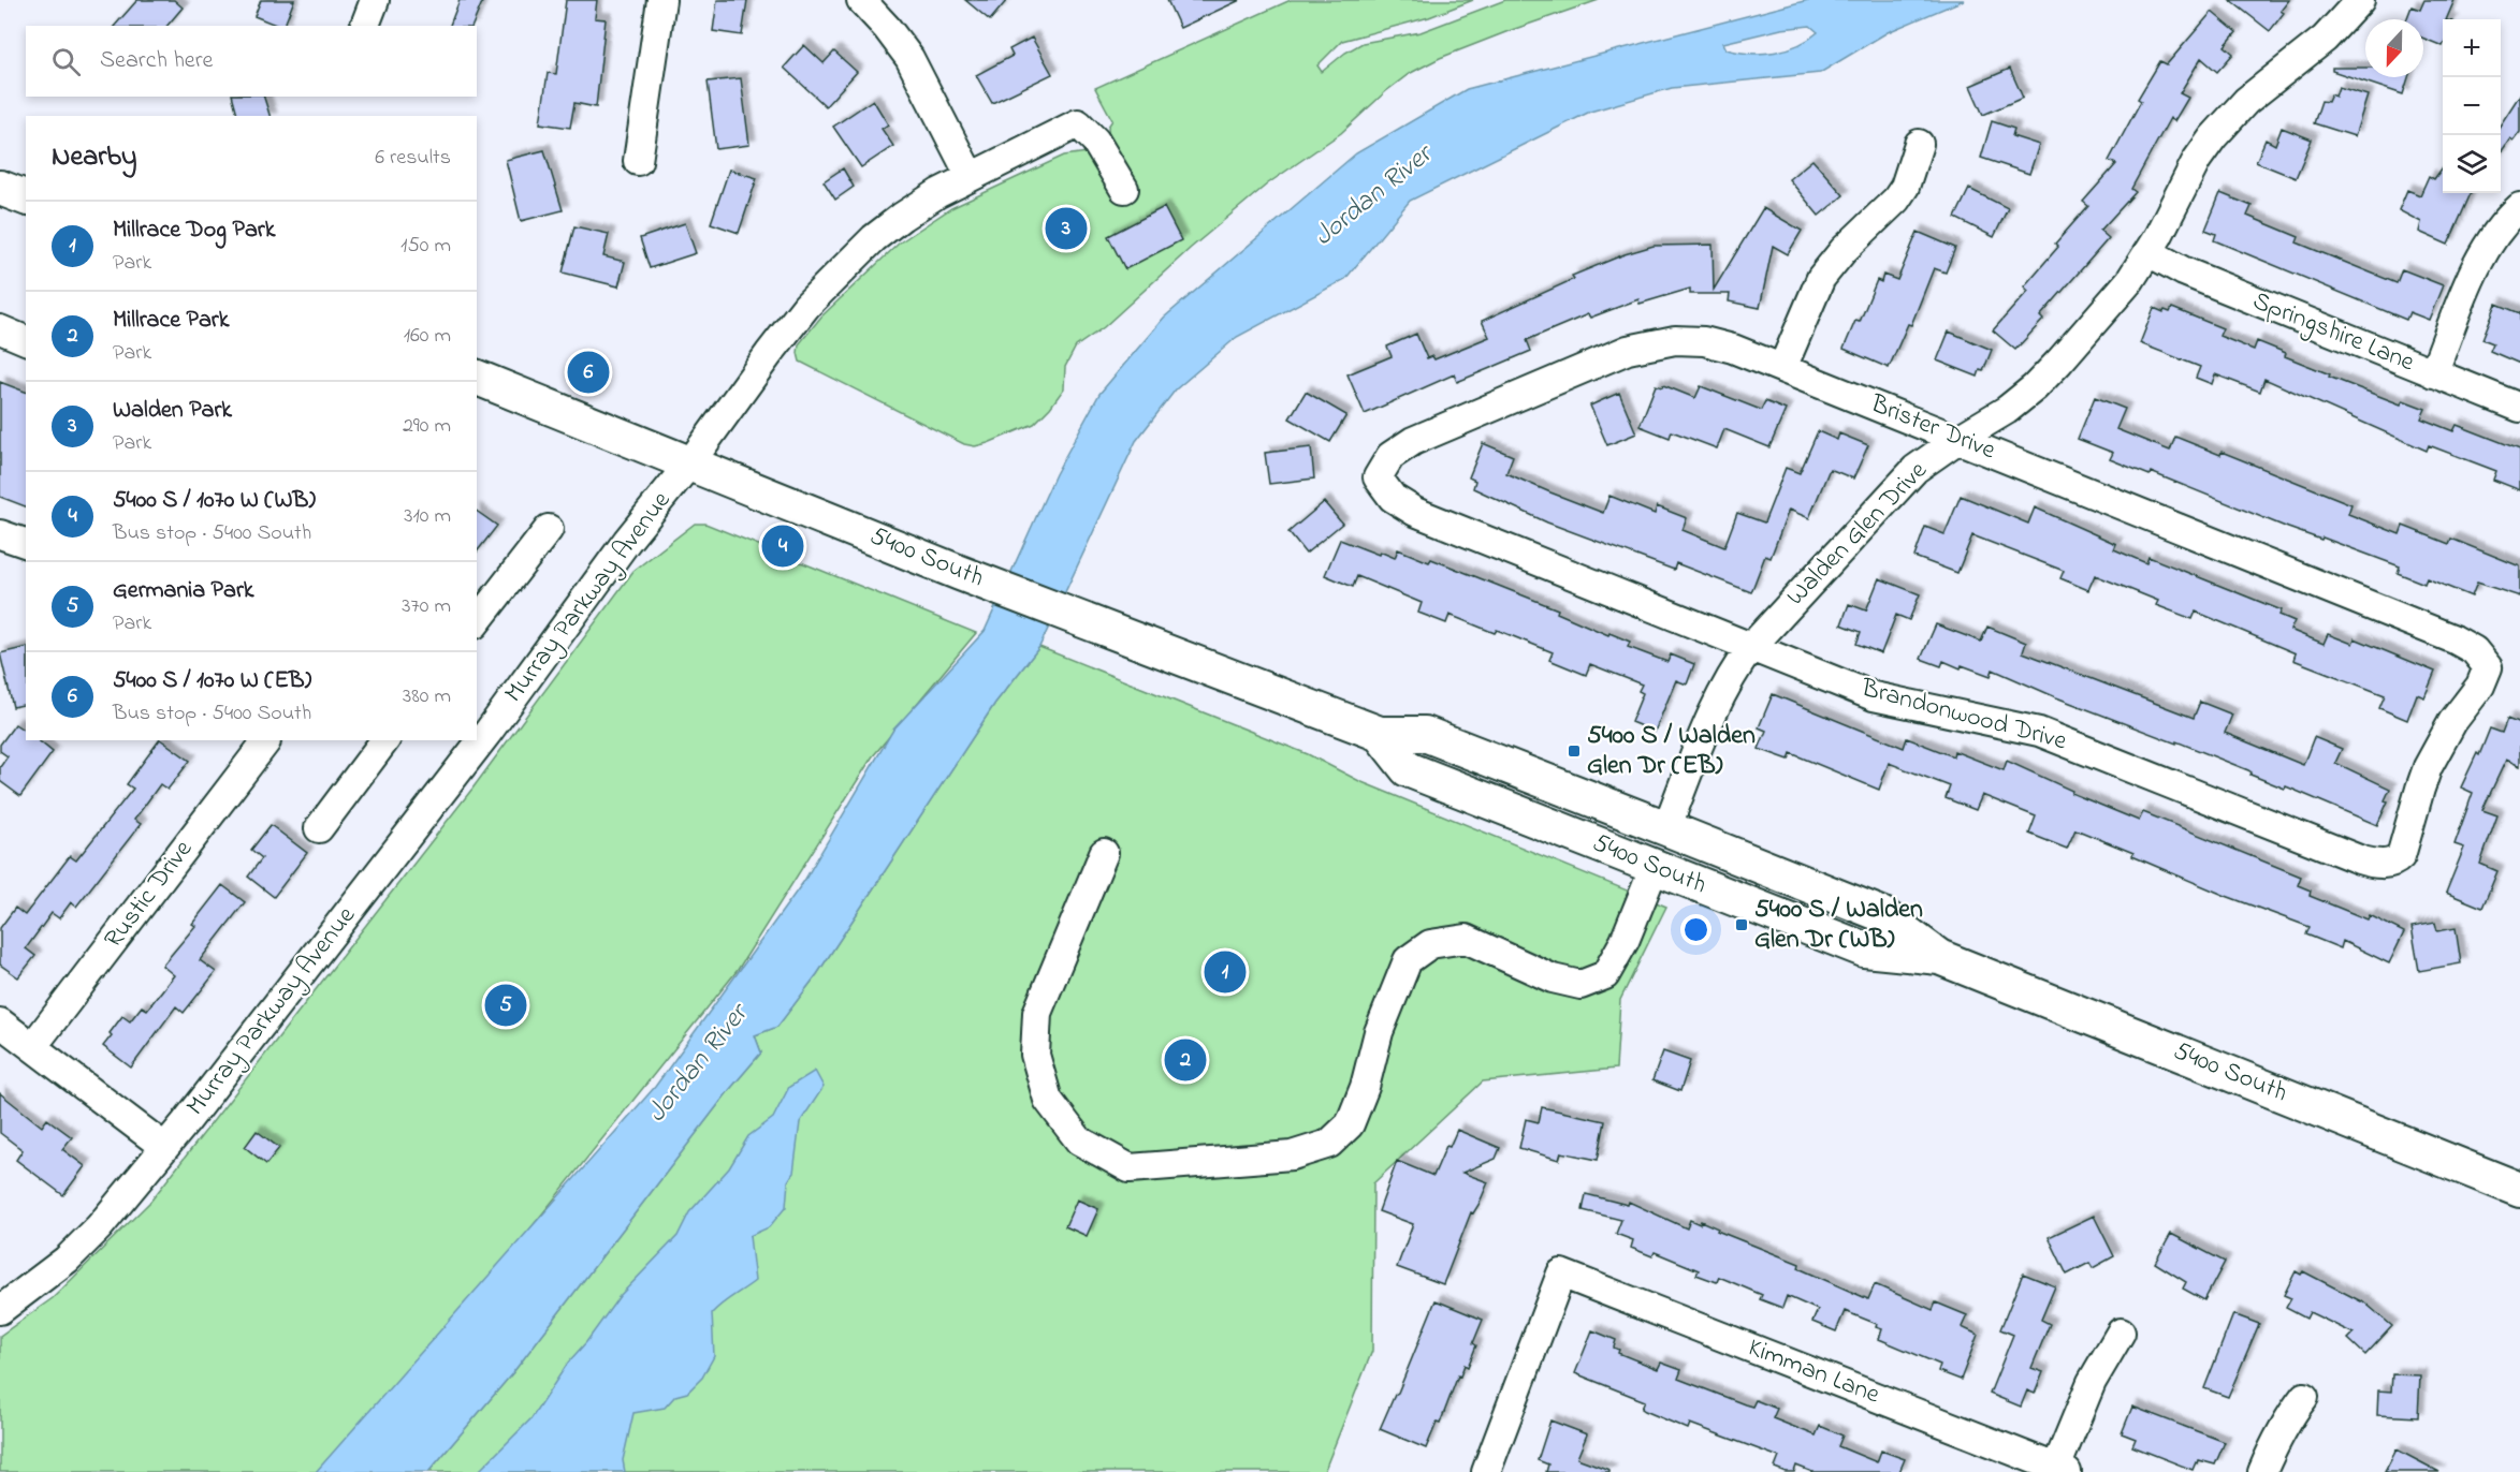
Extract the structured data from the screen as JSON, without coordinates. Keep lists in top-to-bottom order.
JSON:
{
  "streets": {
    "main road": ["5400 South"],
    "street": [
      "Springshire Lane",
      "Brister Drive",
      "Walden Glen Drive",
      "Murray Parkway Avenue",
      "Brandonwood Drive",
      "Rustic Drive",
      "Kimman Lane"
    ]
  },
  "crossings": [
    ["Springshire Lane", "Walden Glen Drive"],
    ["Brister Drive", "Walden Glen Drive"],
    ["Brister Drive", "Brandonwood Drive"],
    ["Walden Glen Drive", "5400 South"],
    ["Walden Glen Drive", "Brandonwood Drive"],
    ["5400 South", "Murray Parkway Avenue"]
  ],
  "water": ["Jordan River"],
  "places": {
    "transit": ["5400 S / Walden Glen Dr (EB)", "5400 S / Walden Glen Dr (WB)"]
  },
  "north": "bottom",
  "page": {
    "map_buttons": ["+", "−"],
    "search": "Search here",
    "heading": ["Nearby", "6 results"],
    "list": [
      {
        "mark": "1",
        "name": "Millrace Dog Park",
        "note": "Park",
        "value": "150 m"
      },
      {
        "mark": "2",
        "name": "Millrace Park",
        "note": "Park",
        "value": "160 m"
      },
      {
        "mark": "3",
        "name": "Walden Park",
        "note": "Park",
        "value": "290 m"
      },
      {
        "mark": "4",
        "name": "5400 S / 1070 W (WB)",
        "note": "Bus stop · 5400 South",
        "value": "310 m"
      },
      {
        "mark": "5",
        "name": "Germania Park",
        "note": "Park",
        "value": "370 m"
      },
      {
        "mark": "6",
        "name": "5400 S / 1070 W (EB)",
        "note": "Bus stop · 5400 South",
        "value": "380 m"
      }
    ],
    "pins": [
      "3",
      "6",
      "4",
      "1",
      "5",
      "2"
    ]
  }
}
